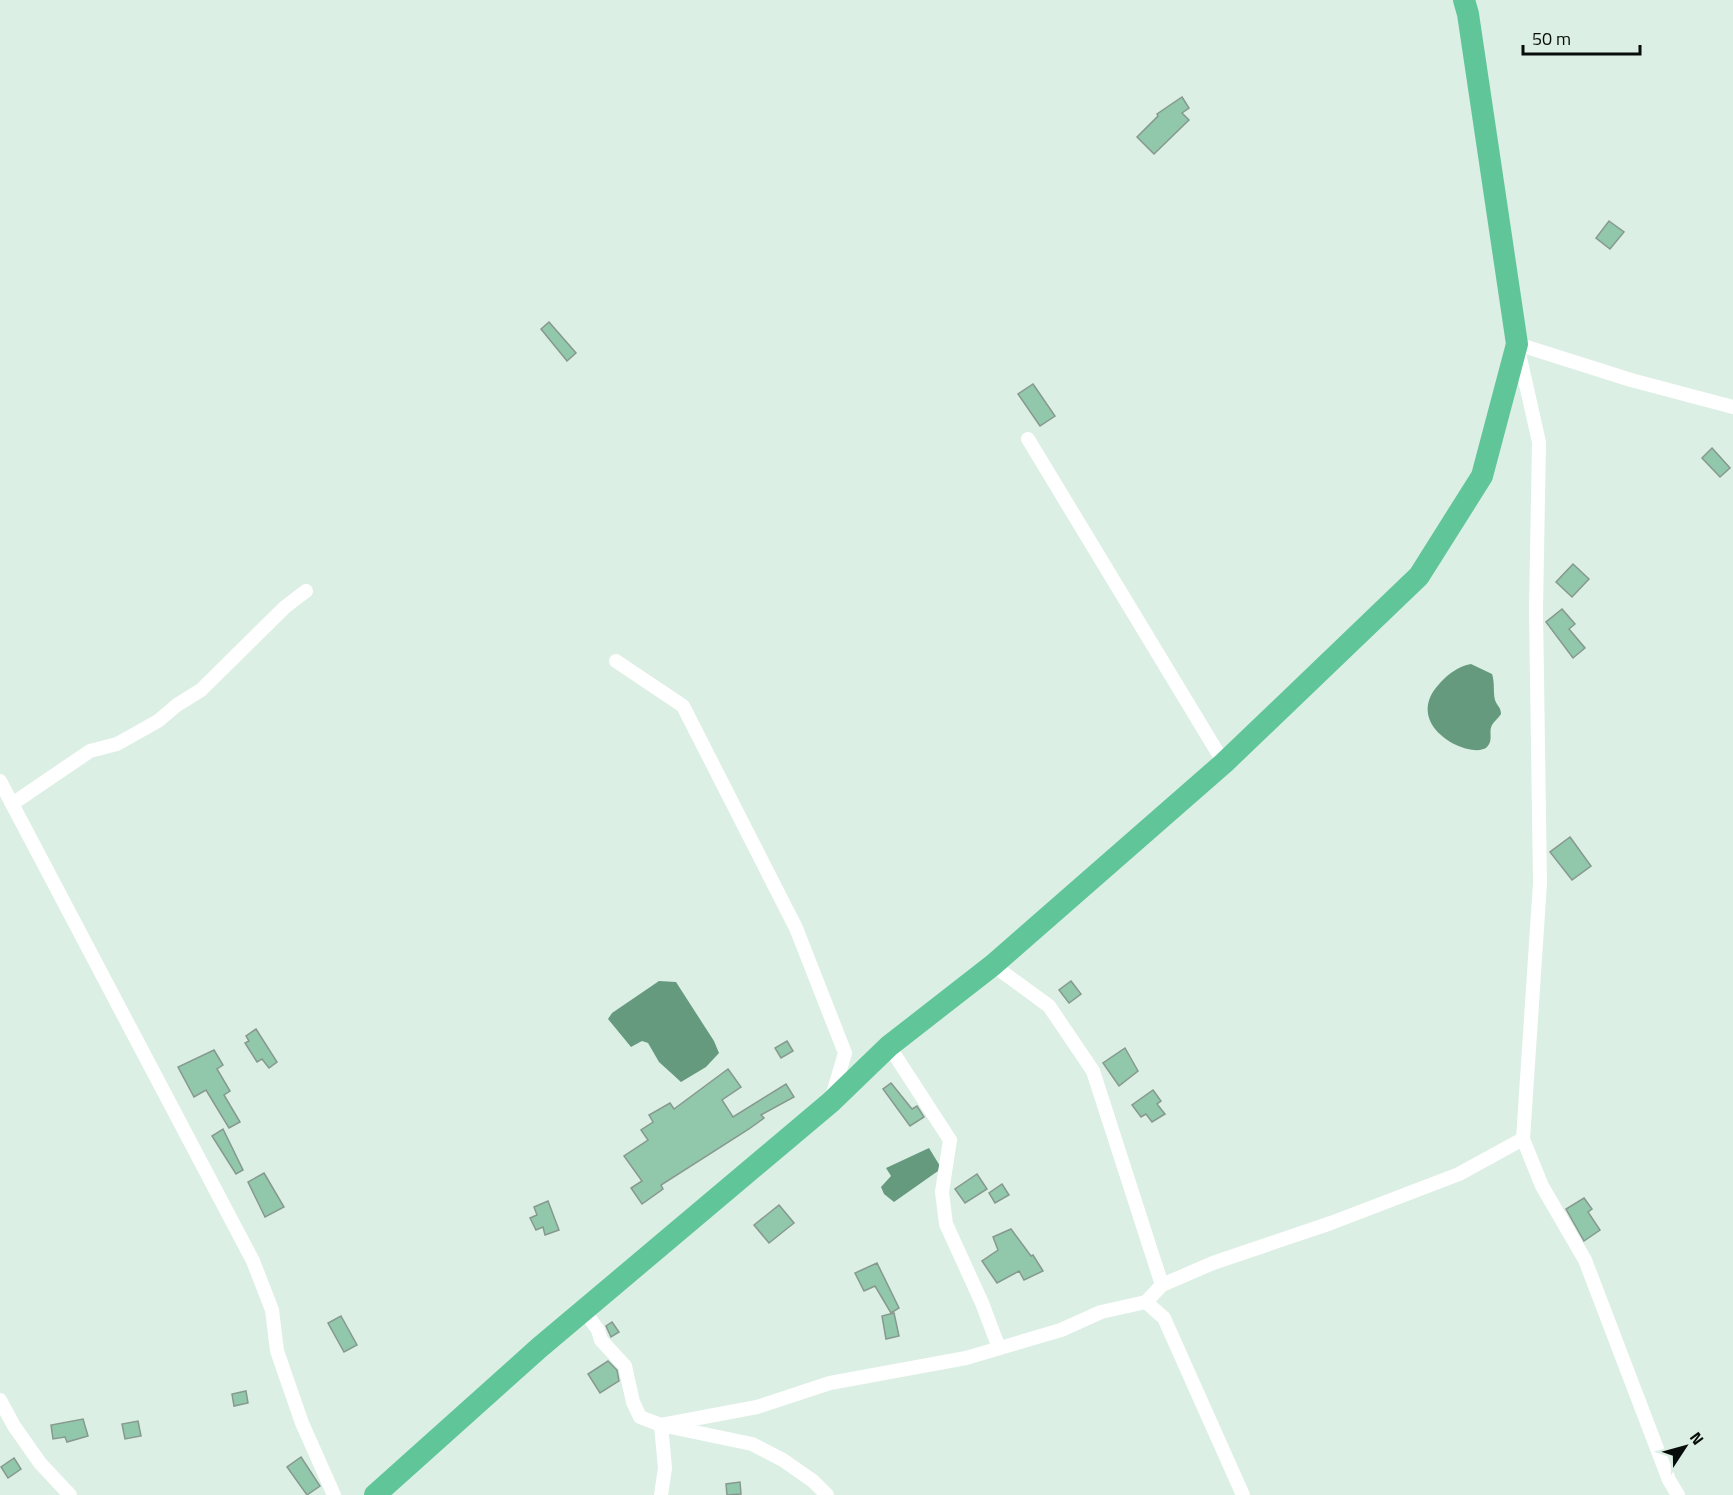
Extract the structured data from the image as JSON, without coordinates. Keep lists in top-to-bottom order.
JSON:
{
  "scale_bar": "50 m",
  "north": "top right"
}
